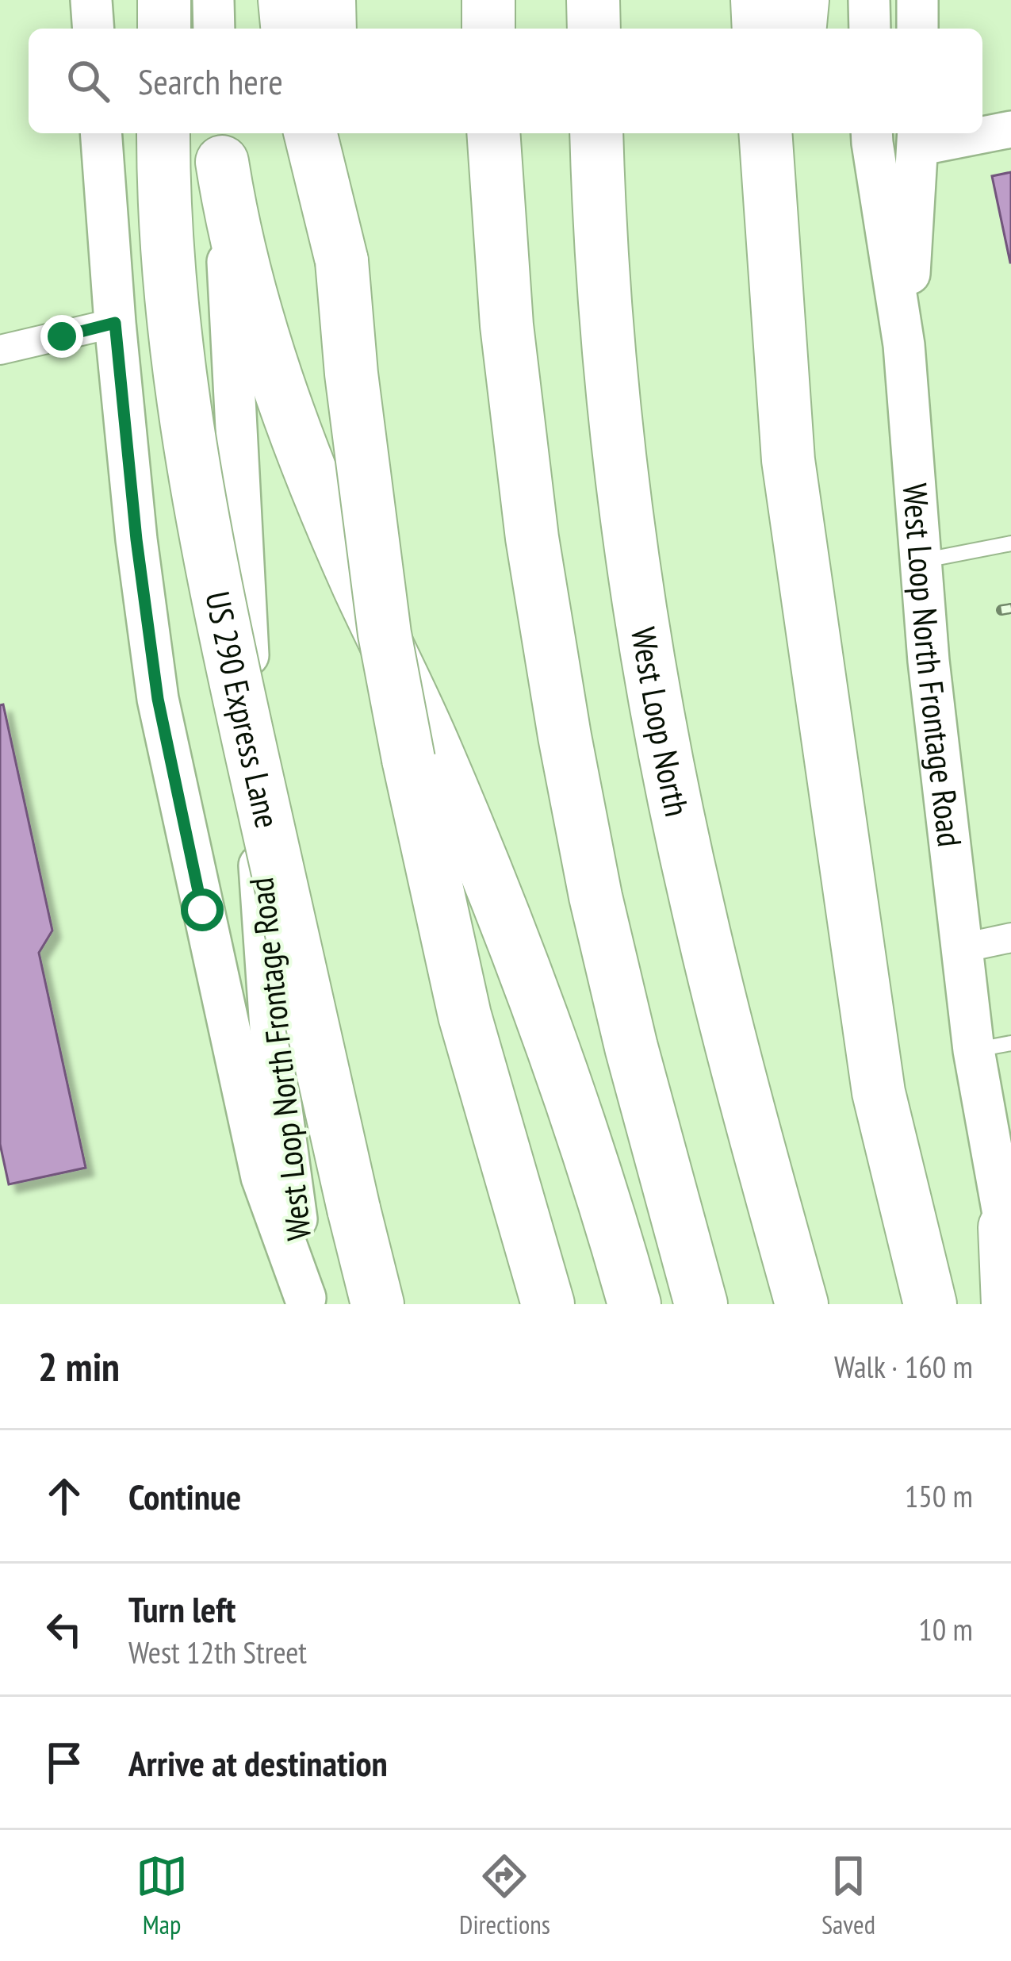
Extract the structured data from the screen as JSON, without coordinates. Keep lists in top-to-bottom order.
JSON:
{
  "streets": {
    "highway": ["US 290 Express Lane", "West Loop North"],
    "main road": ["West Loop North Frontage Road"]
  },
  "page": {
    "search": "Search here",
    "heading": ["2 min", "Walk · 160 m"],
    "list": [
      ["Continue", "150 m"],
      ["Turn left", "West 12th Street", "10 m"],
      "Arrive at destination"
    ],
    "nav": ["Map", "Directions", "Saved"]
  }
}
